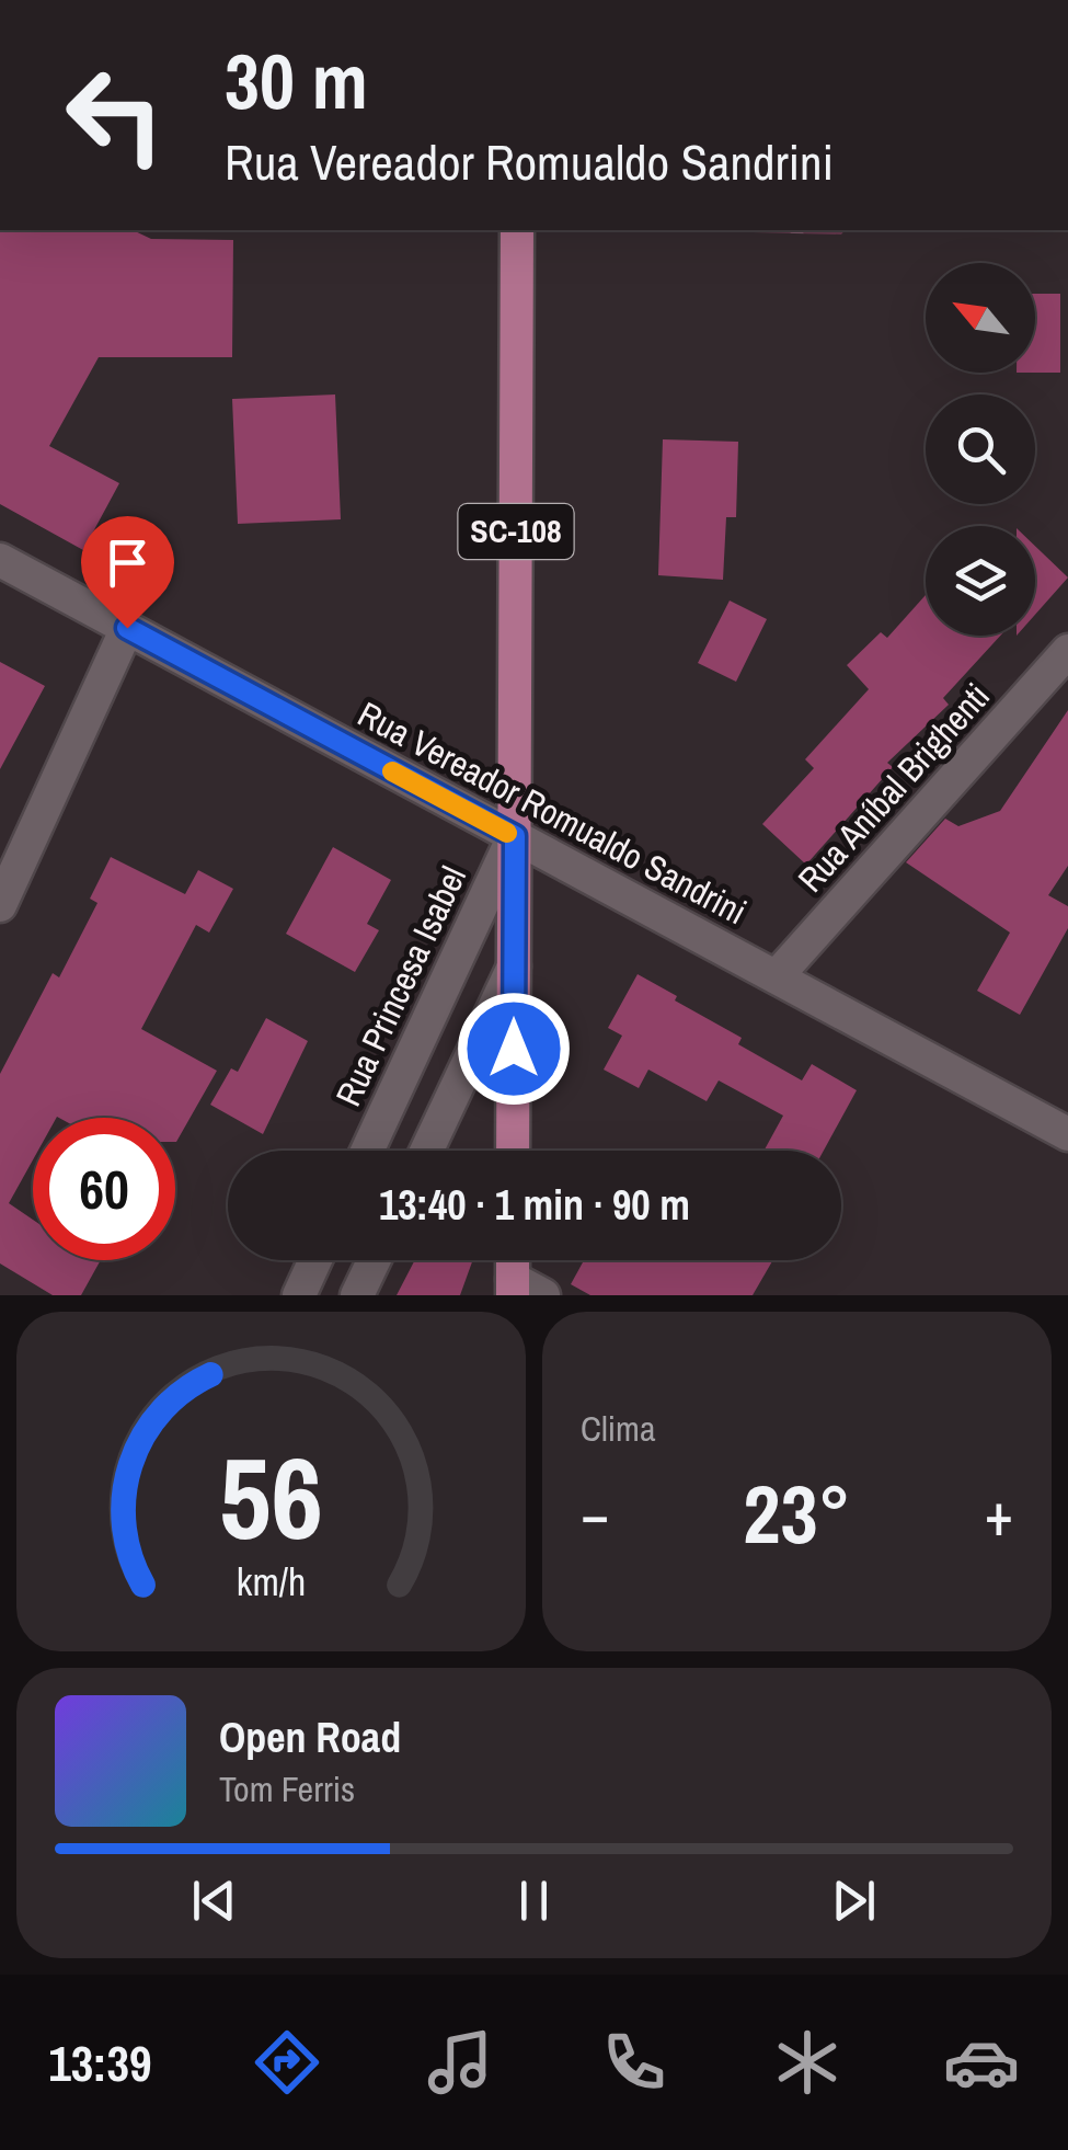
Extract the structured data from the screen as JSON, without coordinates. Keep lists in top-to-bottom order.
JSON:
{
  "streets": {
    "main road": ["SC-108"],
    "street": ["Rua Aníbal Brighenti", "Rua Vereador Romualdo Sandrini", "Rua Princesa Isabel"]
  },
  "crossings": [
    ["SC-108", "Rua Vereador Romualdo Sandrini"],
    ["SC-108", "Rua Princesa Isabel"],
    ["Rua Aníbal Brighenti", "Rua Vereador Romualdo Sandrini"],
    ["Rua Vereador Romualdo Sandrini", "Rua Princesa Isabel"]
  ],
  "north": "top left",
  "page": {
    "turn": ["30 m", "Rua Vereador Romualdo Sandrini"],
    "limit": "60",
    "trip": "13:40 · 1 min · 90 m",
    "tile": "Clima",
    "heat": ["−", "23°", "+"],
    "song": ["Open Road", "Tom Ferris"],
    "tabs": "13:39",
    "gauge": ["56", "km/h"]
  }
}
